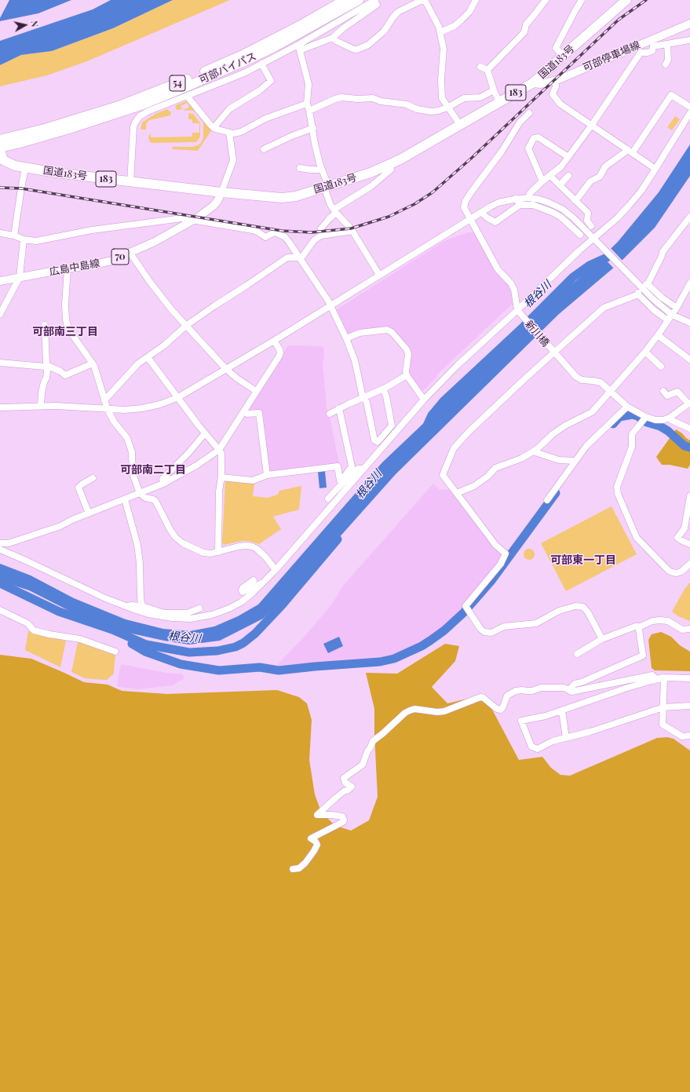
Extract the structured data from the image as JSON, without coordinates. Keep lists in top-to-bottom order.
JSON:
{
  "streets": {
    "highway": [
      "国道183号",
      "可部バイパス",
      "54",
      "183"
    ],
    "main road": ["可部停車場線", "70", "広島中島線"],
    "street": ["新川橋"]
  },
  "crossings": [
    ["可部停車場線", "国道183号"],
    ["国道183号", "可部バイパス"],
    ["国道183号", "広島中島線"]
  ],
  "districts": ["可部南三丁目", "可部南二丁目", "可部東一丁目"],
  "water": ["根谷川"],
  "north": "right"
}
